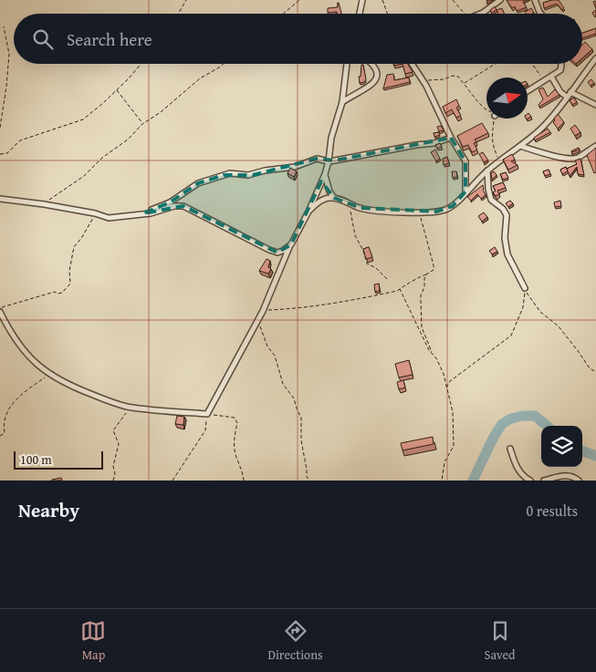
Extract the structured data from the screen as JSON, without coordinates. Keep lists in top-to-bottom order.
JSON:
{
  "scale_bar": "100 m",
  "north": "right",
  "page": {
    "search": "Search here",
    "scale": "100 m",
    "heading": ["Nearby", "0 results"],
    "nav": ["Map", "Directions", "Saved"]
  }
}
